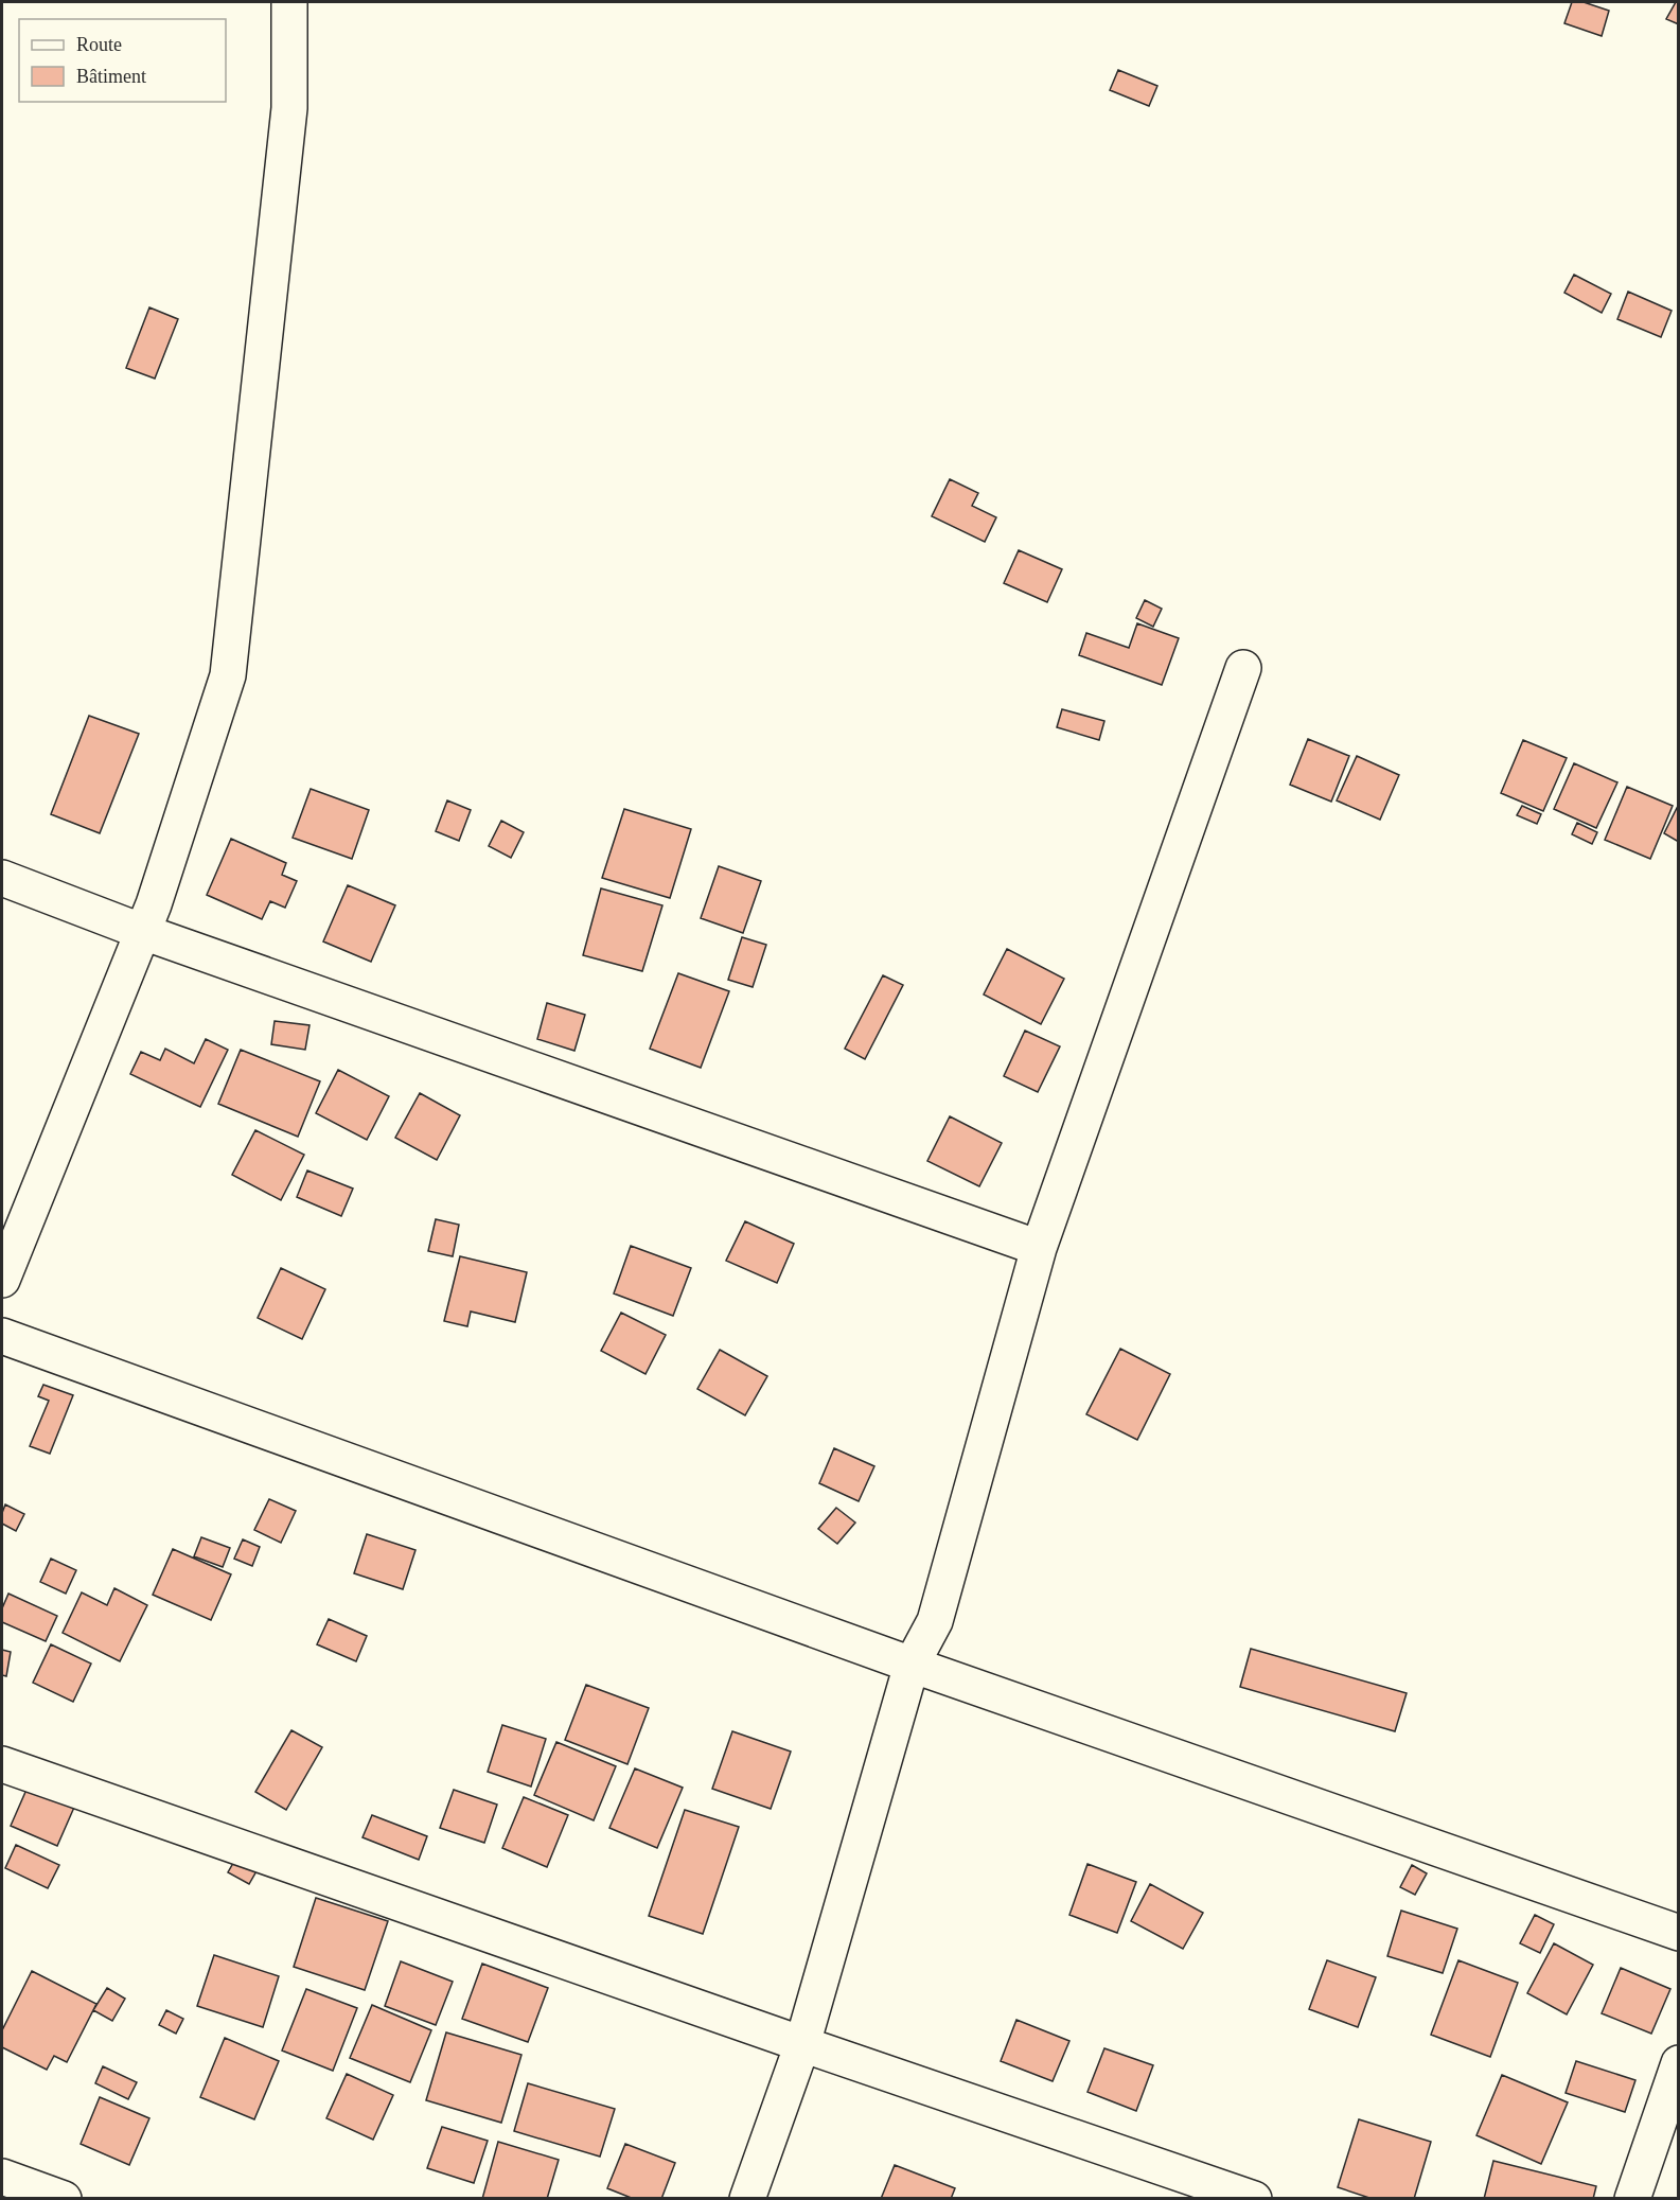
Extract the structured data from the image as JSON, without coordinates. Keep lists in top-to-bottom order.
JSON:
{
  "legend": ["Route", "Bâtiment"]
}
